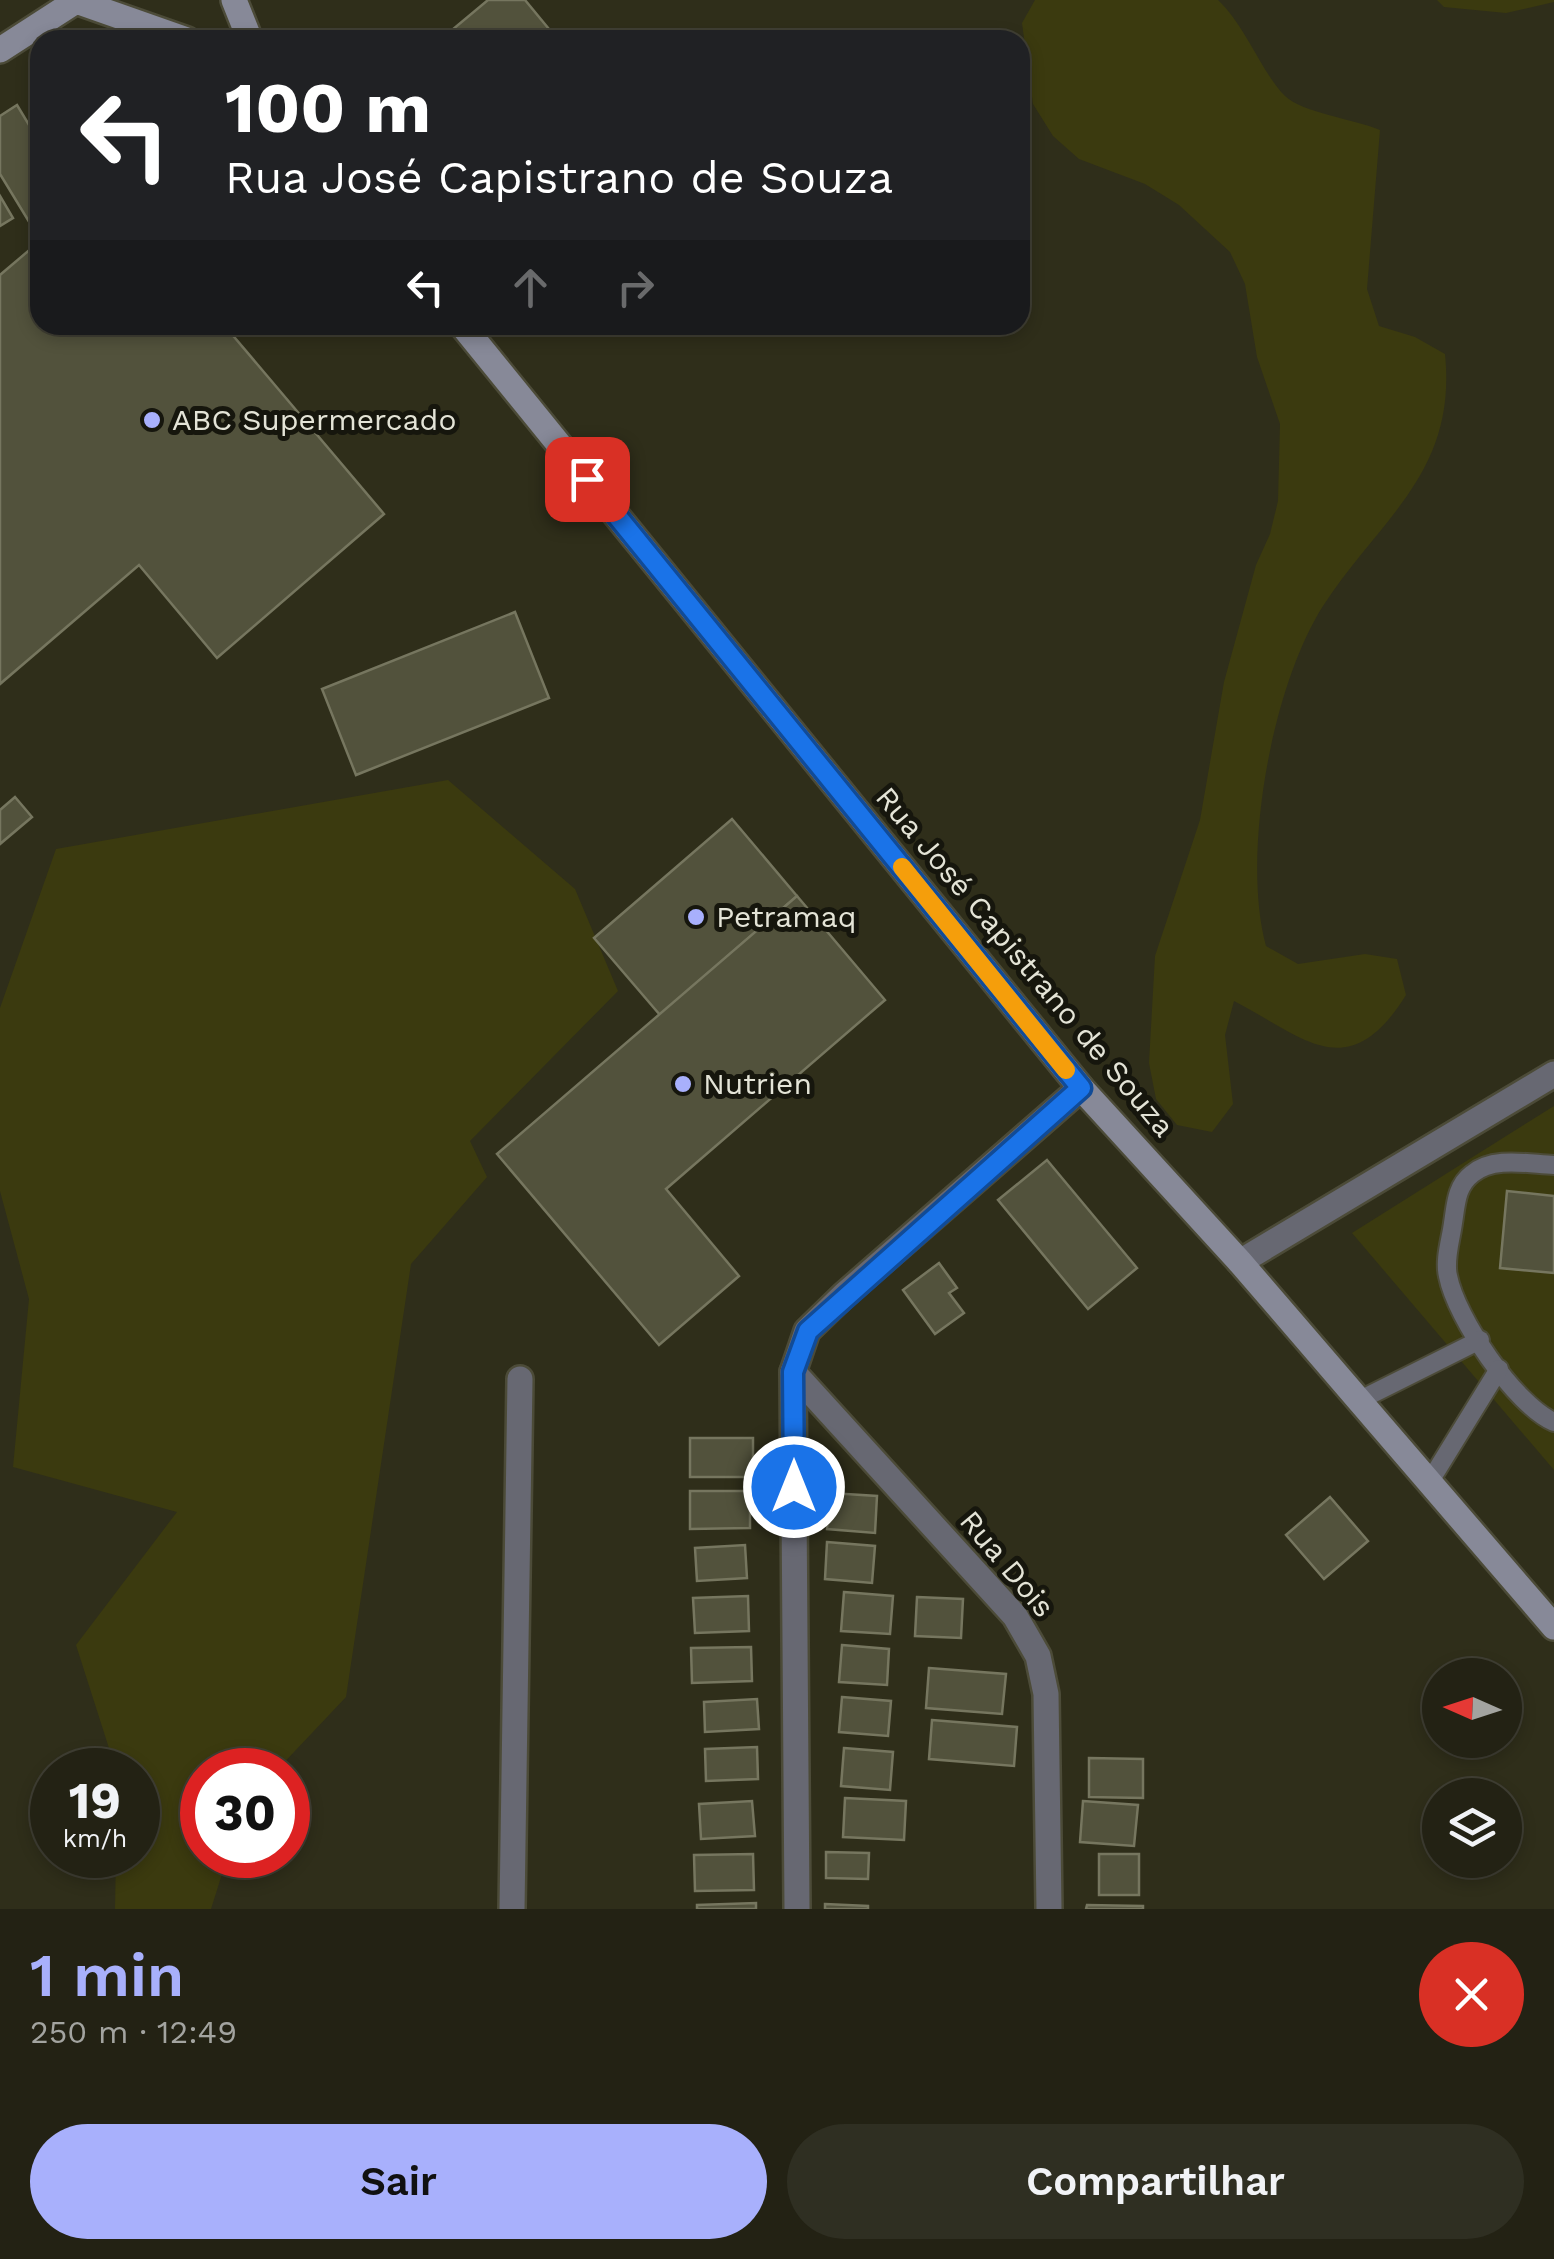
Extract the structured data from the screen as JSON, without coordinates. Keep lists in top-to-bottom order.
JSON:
{
  "streets": {
    "main road": ["Rua José Capistrano de Souza"],
    "street": ["Rua Dois"]
  },
  "places": ["ABC Supermercado", "Petramaq", "Nutrien"],
  "north": "left",
  "page": {
    "turn": ["100 m", "Rua José Capistrano de Souza"],
    "speed": "19 km/h",
    "limit": "30",
    "heading": ["1 min", "250 m · 12:49"],
    "buttons": ["Sair", "Compartilhar"]
  }
}
